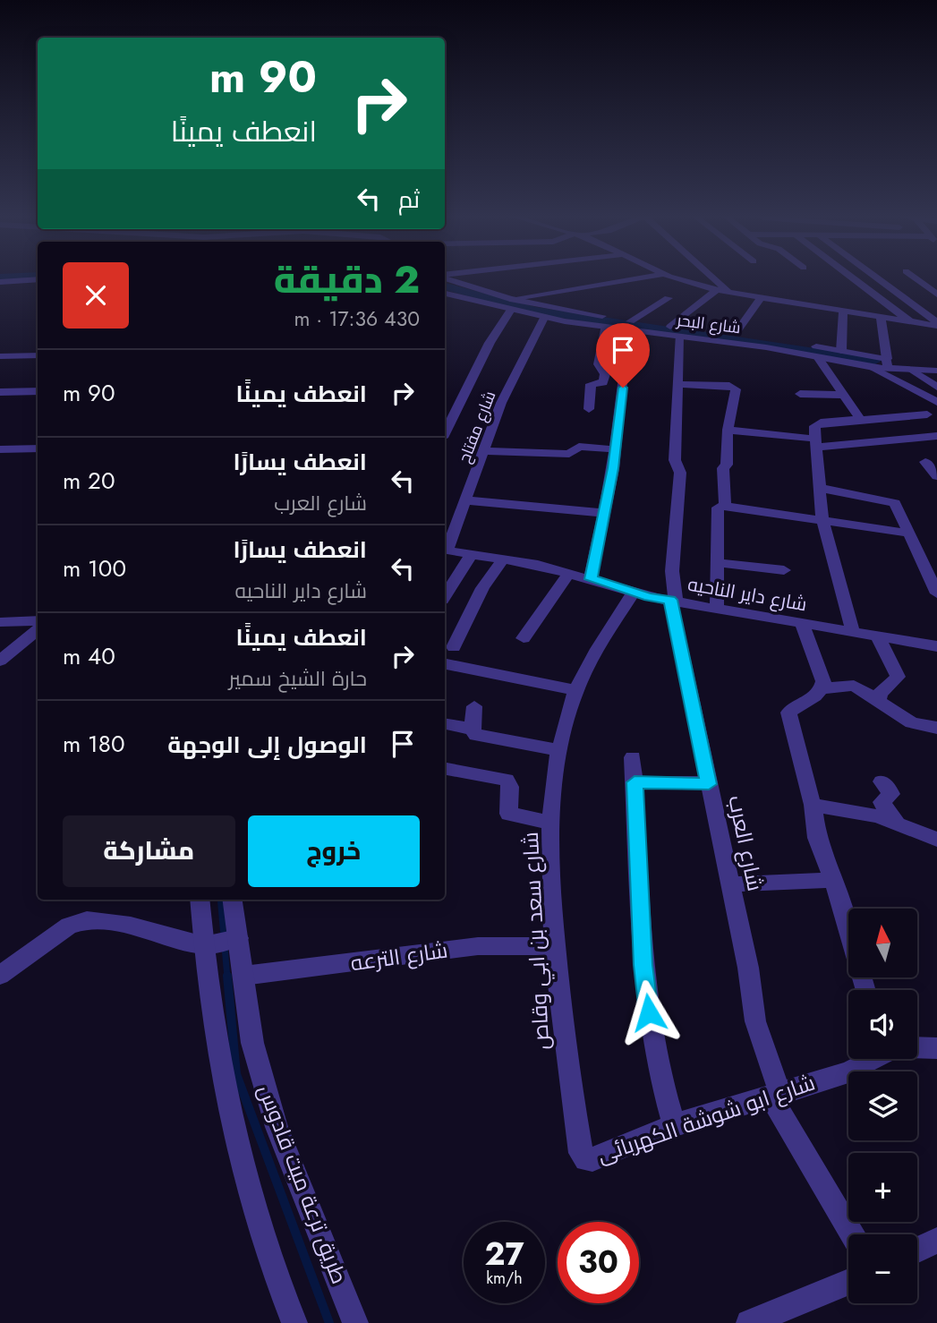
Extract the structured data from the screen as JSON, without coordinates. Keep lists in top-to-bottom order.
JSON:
{
  "streets": {
    "street": [
      "شارع البحر",
      "شارع مفتاح",
      "شارع داير الناحيه",
      "شارع العرب",
      "شارع سعد بن ابي وقاص",
      "شارع الترعه",
      "شارع ابو شوشة الكهربائى",
      "طريق ترعة ميت قادوس"
    ]
  },
  "crossings": [
    ["شارع البحر", "شارع مفتاح"],
    ["شارع البحر", "شارع العرب"],
    ["شارع داير الناحيه", "شارع العرب"],
    ["شارع داير الناحيه", "شارع سعد بن ابي وقاص"],
    ["شارع العرب", "شارع ابو شوشة الكهربائى"],
    ["شارع سعد بن ابي وقاص", "شارع الترعه"],
    ["شارع سعد بن ابي وقاص", "شارع ابو شوشة الكهربائى"],
    ["شارع الترعه", "طريق ترعة ميت قادوس"]
  ],
  "north": "top",
  "page": {
    "turn": ["90 m", "انعطف يمينًا"],
    "then": "ثم",
    "heading": ["2 دقيقة", "430 m · 17:36"],
    "list": [
      {
        "name": "انعطف يمينًا",
        "value": "90 m"
      },
      {
        "name": "انعطف يسارًا",
        "note": "شارع العرب",
        "value": "20 m"
      },
      {
        "name": "انعطف يسارًا",
        "note": "شارع داير الناحيه",
        "value": "100 m"
      },
      {
        "name": "انعطف يمينًا",
        "note": "حارة الشيخ سمير",
        "value": "40 m"
      },
      {
        "name": "الوصول إلى الوجهة",
        "value": "180 m"
      }
    ],
    "buttons": ["خروج", "مشاركة"],
    "map_buttons": ["+", "−"],
    "speed": "27 km/h",
    "limit": "30"
  }
}
